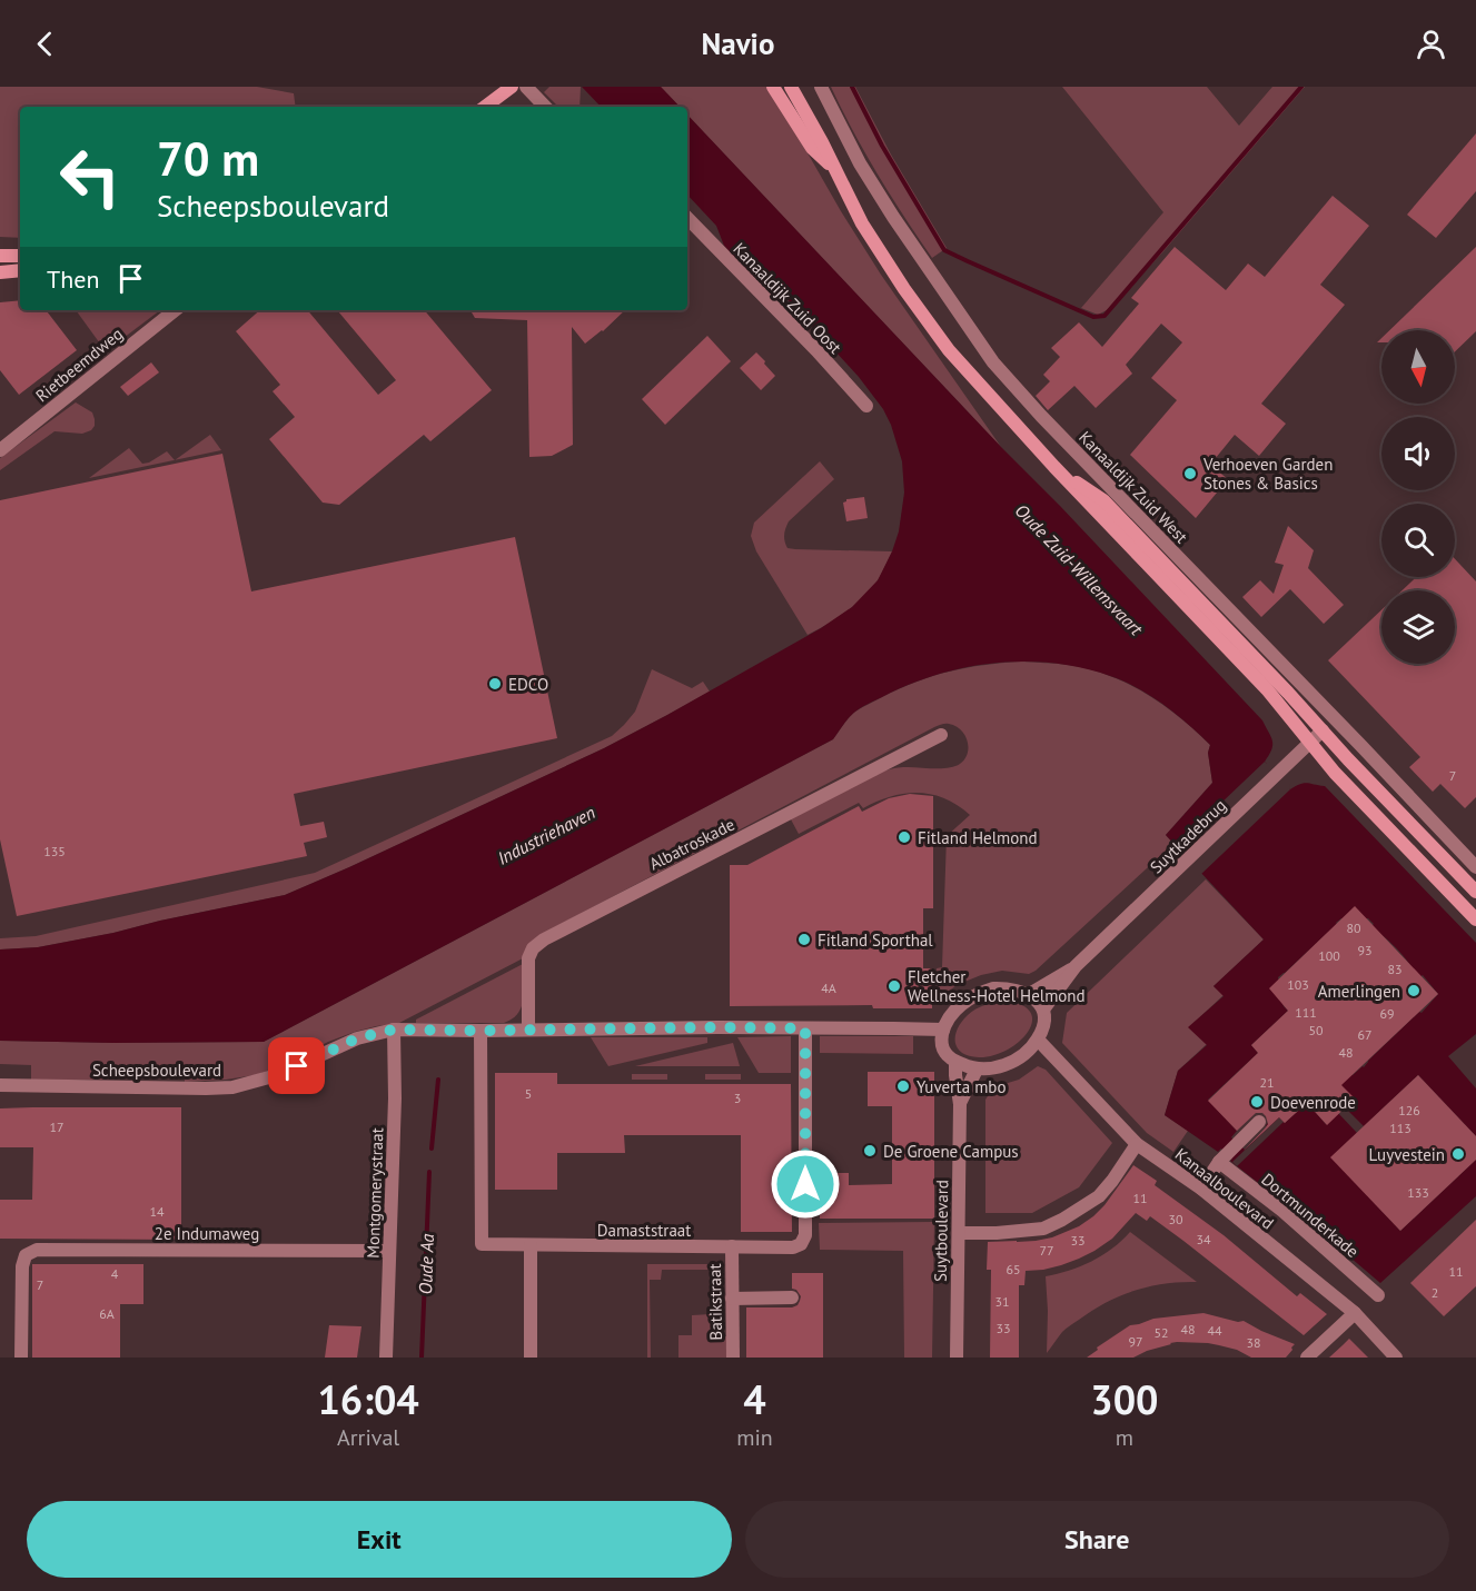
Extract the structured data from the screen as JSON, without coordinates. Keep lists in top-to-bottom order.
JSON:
{
  "streets": {
    "main road": ["Kanaaldijk Zuid West"],
    "street": [
      "Kanaaldijk Zuid Oost",
      "Rietbeemdweg",
      "Suytkadebrug",
      "Albatroskade",
      "Scheepsboulevard",
      "Kanaalboulevard",
      "Montgomerystraat",
      "Dortmunderkade",
      "Damaststraat",
      "Suytboulevard",
      "2e Indumaweg",
      "Batikstraat"
    ]
  },
  "crossings": [
    ["Kanaaldijk Zuid West", "Suytkadebrug"],
    ["Suytkadebrug", "Scheepsboulevard"],
    ["Suytkadebrug", "Kanaalboulevard"],
    ["Suytkadebrug", "Suytboulevard"],
    ["Albatroskade", "Scheepsboulevard"],
    ["Scheepsboulevard", "Kanaalboulevard"],
    ["Scheepsboulevard", "Montgomerystraat"],
    ["Scheepsboulevard", "Damaststraat"],
    ["Scheepsboulevard", "Suytboulevard"],
    ["Kanaalboulevard", "Suytboulevard"],
    ["Montgomerystraat", "2e Indumaweg"],
    ["Damaststraat", "Batikstraat"]
  ],
  "water": ["Oude Zuid-Willemsvaart", "Industriehaven", "Oude Aa"],
  "places": [
    "Verhoeven Garden Stones & Basics",
    "EDCO",
    "Fitland Helmond",
    "Fitland Sporthal",
    "Fletcher Wellness-Hotel Helmond",
    "Amerlingen",
    "Yuverta mbo",
    "Doevenrode",
    "De Groene Campus",
    "Luyvestein"
  ],
  "house_numbers": [
    "7",
    "135",
    "80",
    "93",
    "100",
    "83",
    "103",
    "4A",
    "111",
    "69",
    "50",
    "67",
    "48",
    "21",
    "5",
    "3",
    "126",
    "17",
    "113",
    "133",
    "11",
    "14",
    "30",
    "34",
    "33",
    "77",
    "65",
    "11",
    "4",
    "7",
    "2",
    "31",
    "6A",
    "33",
    "48",
    "44",
    "52",
    "97",
    "38"
  ],
  "north": "bottom",
  "page": {
    "header": "Navio",
    "turn": ["70 m", "Scheepsboulevard"],
    "then": "Then",
    "eta": [
      "16:04",
      "Arrival",
      "4",
      "min",
      "300",
      "m"
    ],
    "buttons": ["Exit", "Share"]
  }
}
